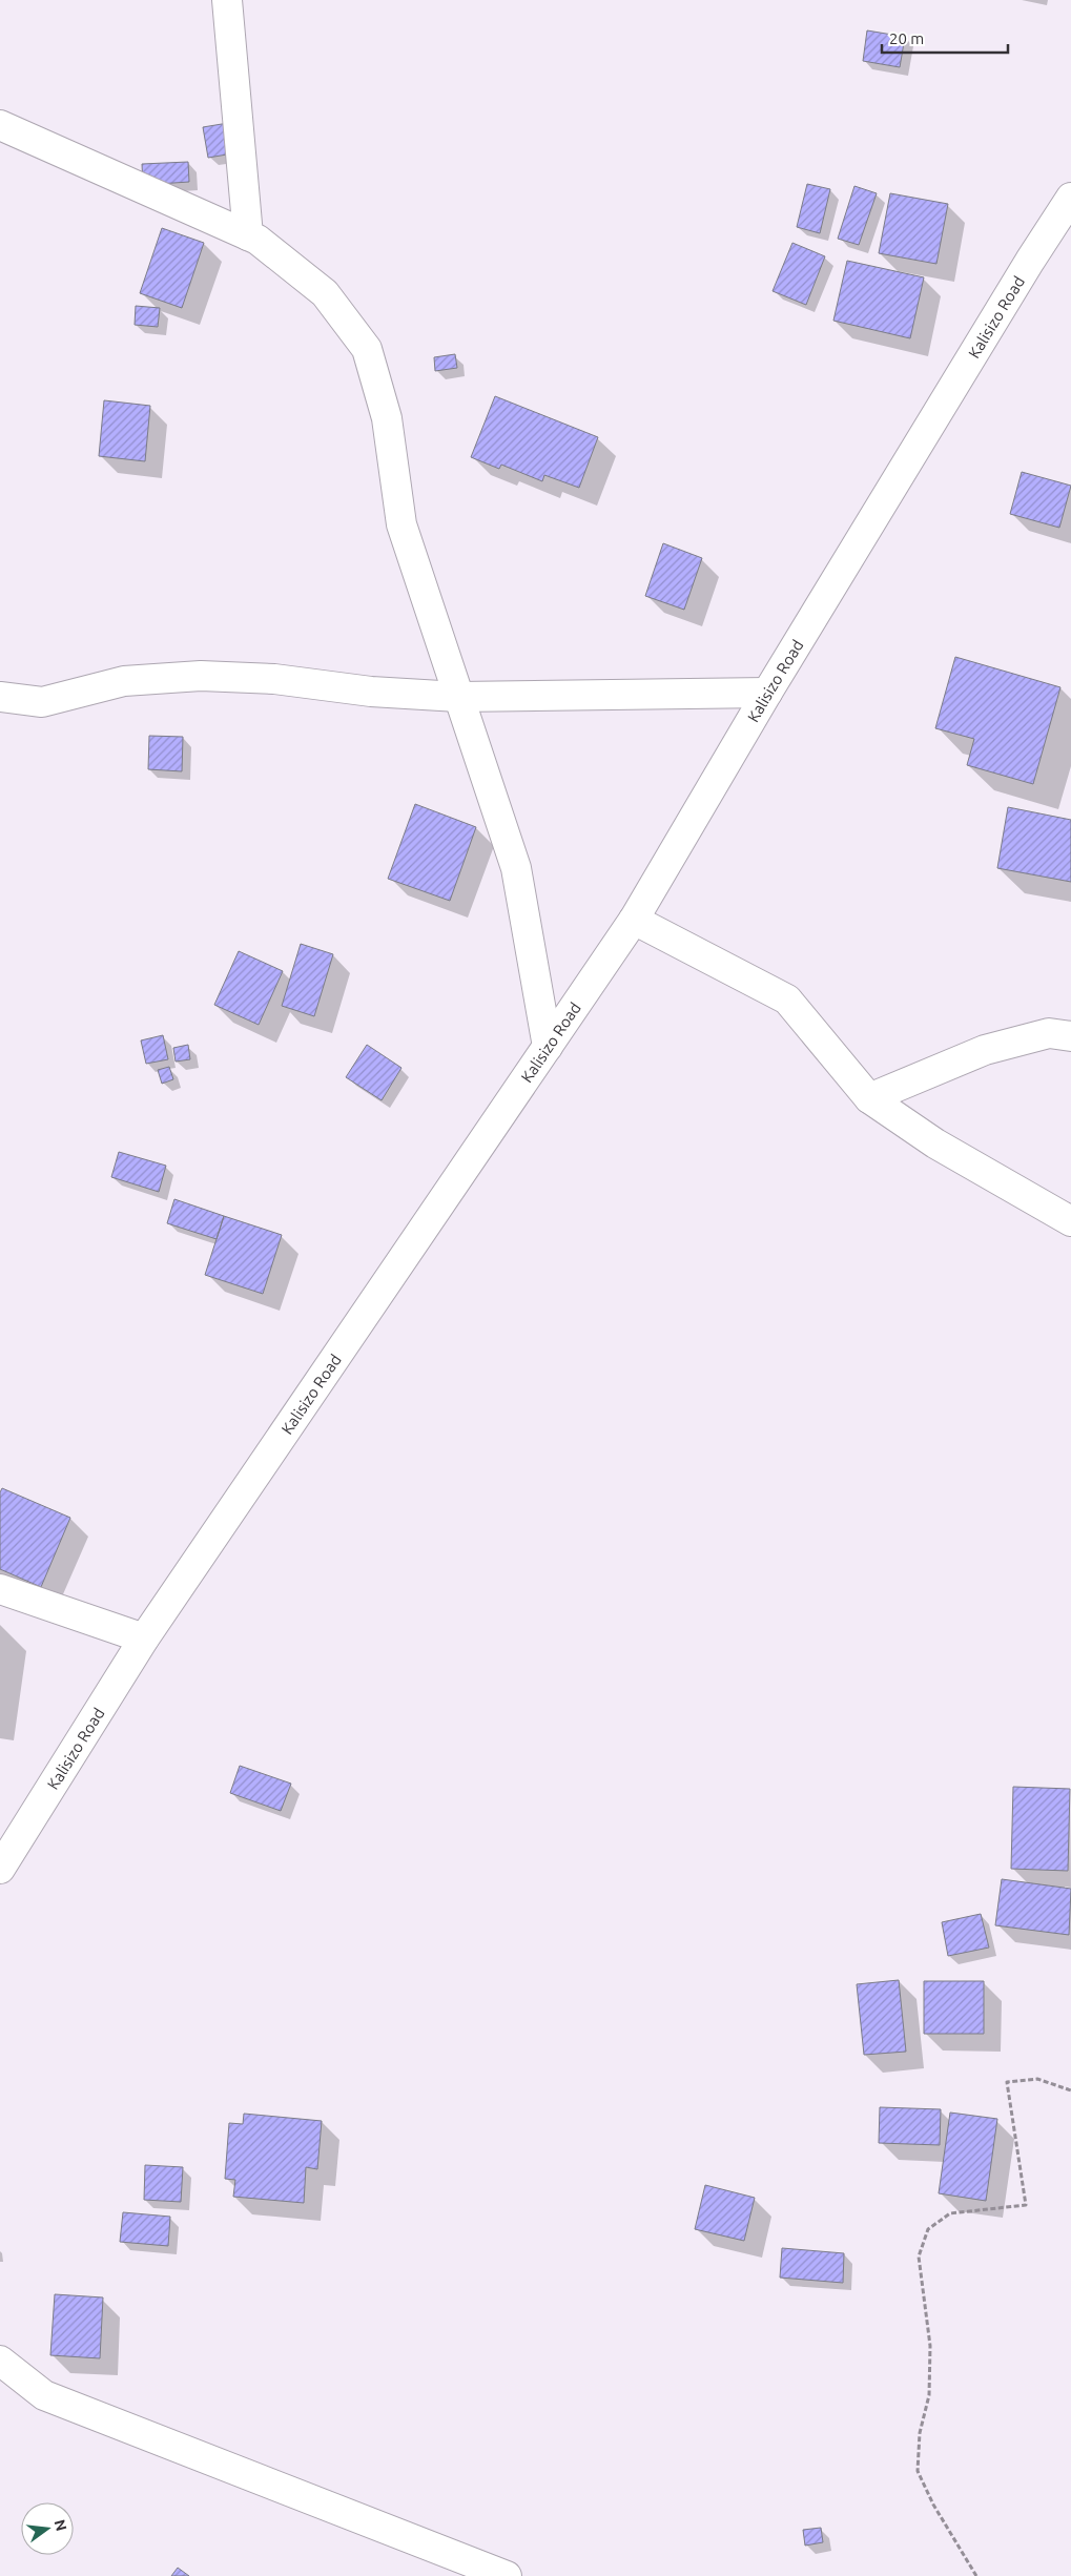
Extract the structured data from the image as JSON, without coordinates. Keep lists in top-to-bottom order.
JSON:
{
  "streets": {
    "street": ["Kalisizo Road"]
  },
  "scale_bar": "20 m",
  "north": "right"
}
